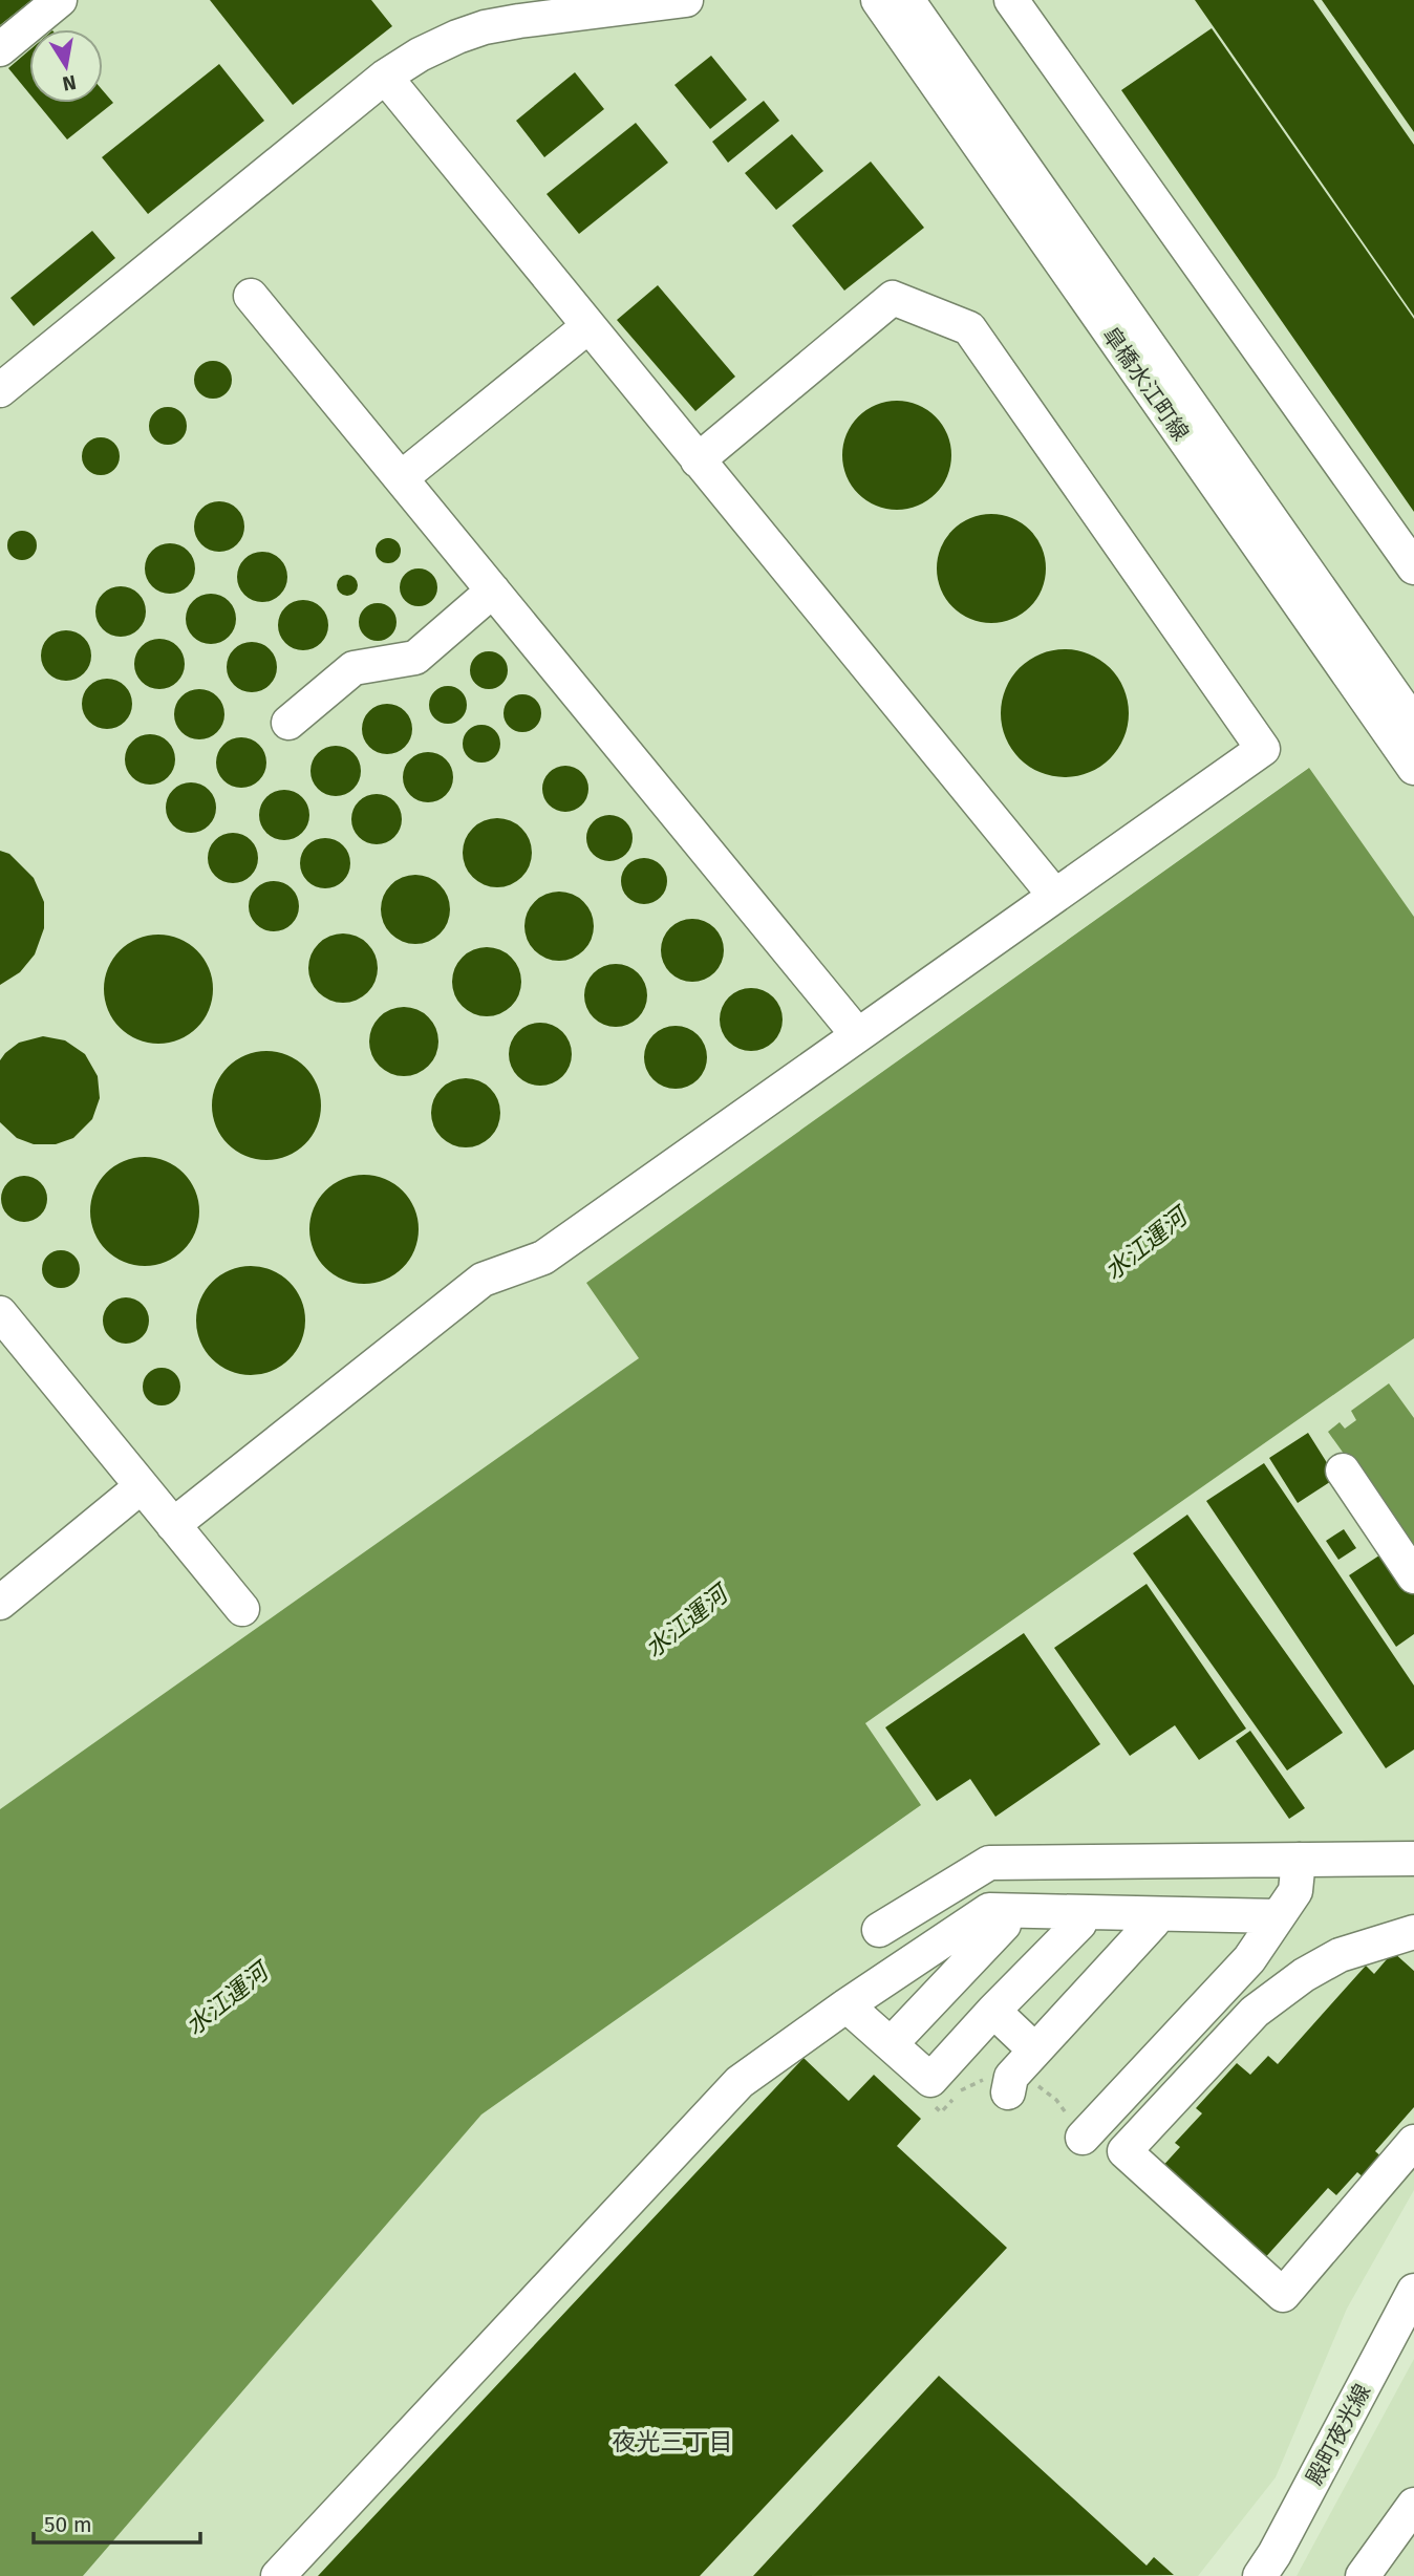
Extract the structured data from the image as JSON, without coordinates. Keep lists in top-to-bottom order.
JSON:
{
  "streets": {
    "street": ["皐橋水江町線", "殿町夜光線"]
  },
  "districts": ["夜光三丁目"],
  "water": ["水江運河"],
  "scale_bar": "50 m",
  "north": "bottom"
}
